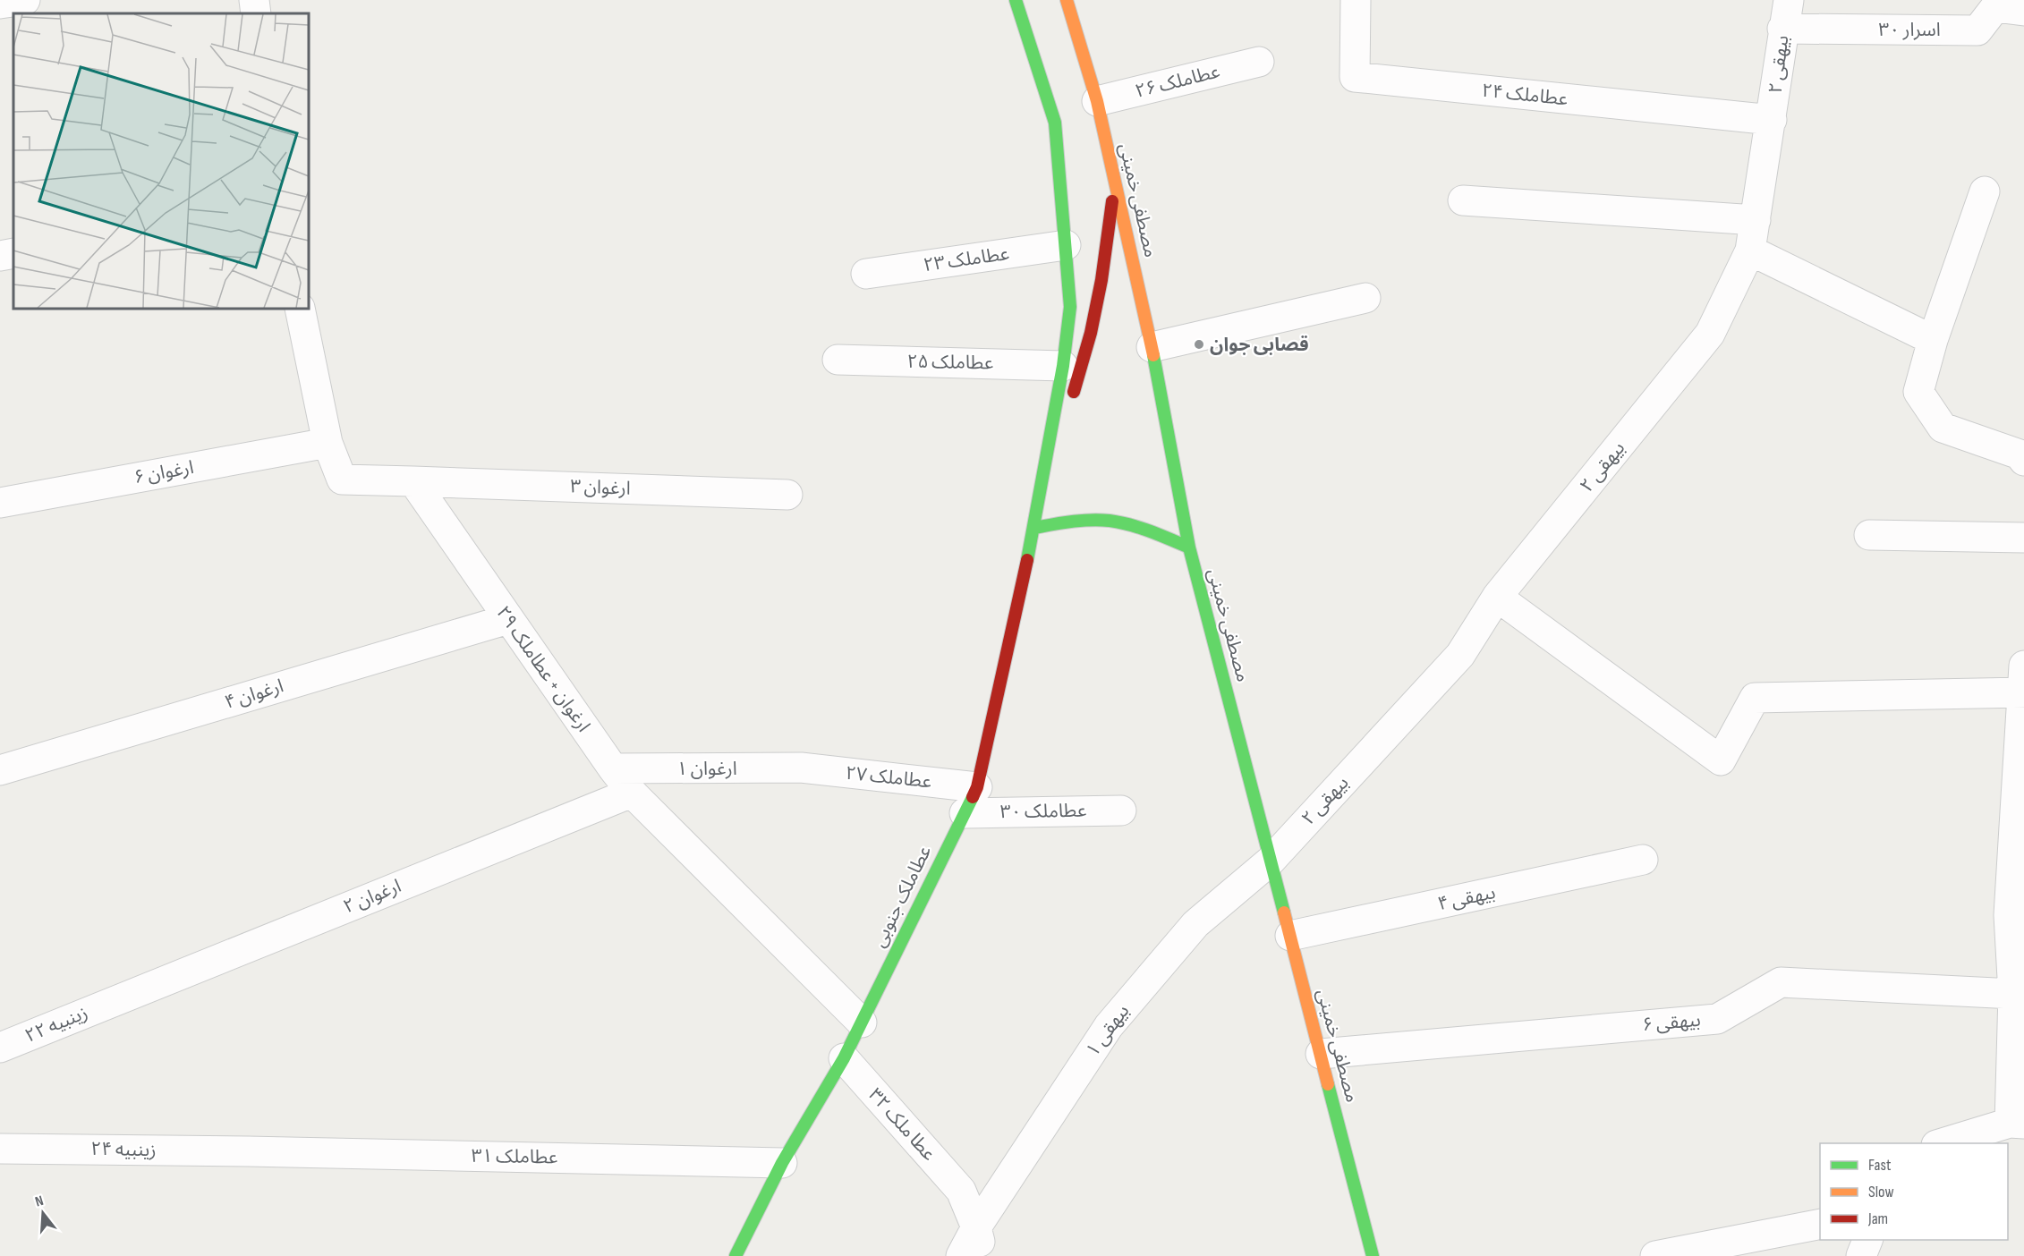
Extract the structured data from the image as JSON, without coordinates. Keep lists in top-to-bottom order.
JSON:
{
  "streets": {
    "main road": ["مصطفی خمینی", "عطاملک جنوبی"],
    "street": [
      "اسرار ۳۰",
      "بیهقی ۲",
      "عطاملک ۲۶",
      "عطاملک ۲۴",
      "عطاملک ۲۳",
      "عطاملک ۲۵",
      "ارغوان ۶",
      "ارغوان ۳",
      "ارغوان + عطاملک ۲۹",
      "ارغوان ۴",
      "ارغوان ۱",
      "عطاملک ۲۷",
      "عطاملک ۳۰",
      "ارغوان ۲",
      "بیهقی ۴",
      "بیهقی ۶",
      "زینبیه ۲۲",
      "بیهقی ۱",
      "عطا ملک ۳۲",
      "زینبیه ۲۴",
      "عطاملک ۳۱"
    ]
  },
  "crossings": [
    ["اسرار ۳۰", "بیهقی ۲"],
    ["بیهقی ۲", "عطاملک ۲۴"],
    ["بیهقی ۲", "مصطفی خمینی"],
    ["بیهقی ۲", "بیهقی ۱"],
    ["عطاملک ۲۶", "مصطفی خمینی"],
    ["مصطفی خمینی", "بیهقی ۴"],
    ["مصطفی خمینی", "بیهقی ۶"],
    ["مصطفی خمینی", "بیهقی ۱"],
    ["ارغوان ۳", "ارغوان + عطاملک ۲۹"],
    ["ارغوان + عطاملک ۲۹", "ارغوان ۴"],
    ["ارغوان + عطاملک ۲۹", "ارغوان ۱"],
    ["ارغوان + عطاملک ۲۹", "ارغوان ۲"],
    ["ارغوان + عطاملک ۲۹", "عطاملک جنوبی"],
    ["ارغوان ۱", "عطاملک ۲۷"],
    ["عطاملک ۲۷", "عطاملک ۳۰"],
    ["عطاملک ۲۷", "عطاملک جنوبی"],
    ["عطاملک ۳۰", "عطاملک جنوبی"],
    ["ارغوان ۲", "زینبیه ۲۲"],
    ["عطاملک جنوبی", "عطا ملک ۳۲"],
    ["عطاملک جنوبی", "عطاملک ۳۱"],
    ["بیهقی ۱", "عطا ملک ۳۲"],
    ["زینبیه ۲۴", "عطاملک ۳۱"]
  ],
  "places": ["قصابی جوان"],
  "legend": ["Fast", "Slow", "Jam"],
  "north": "top"
}
